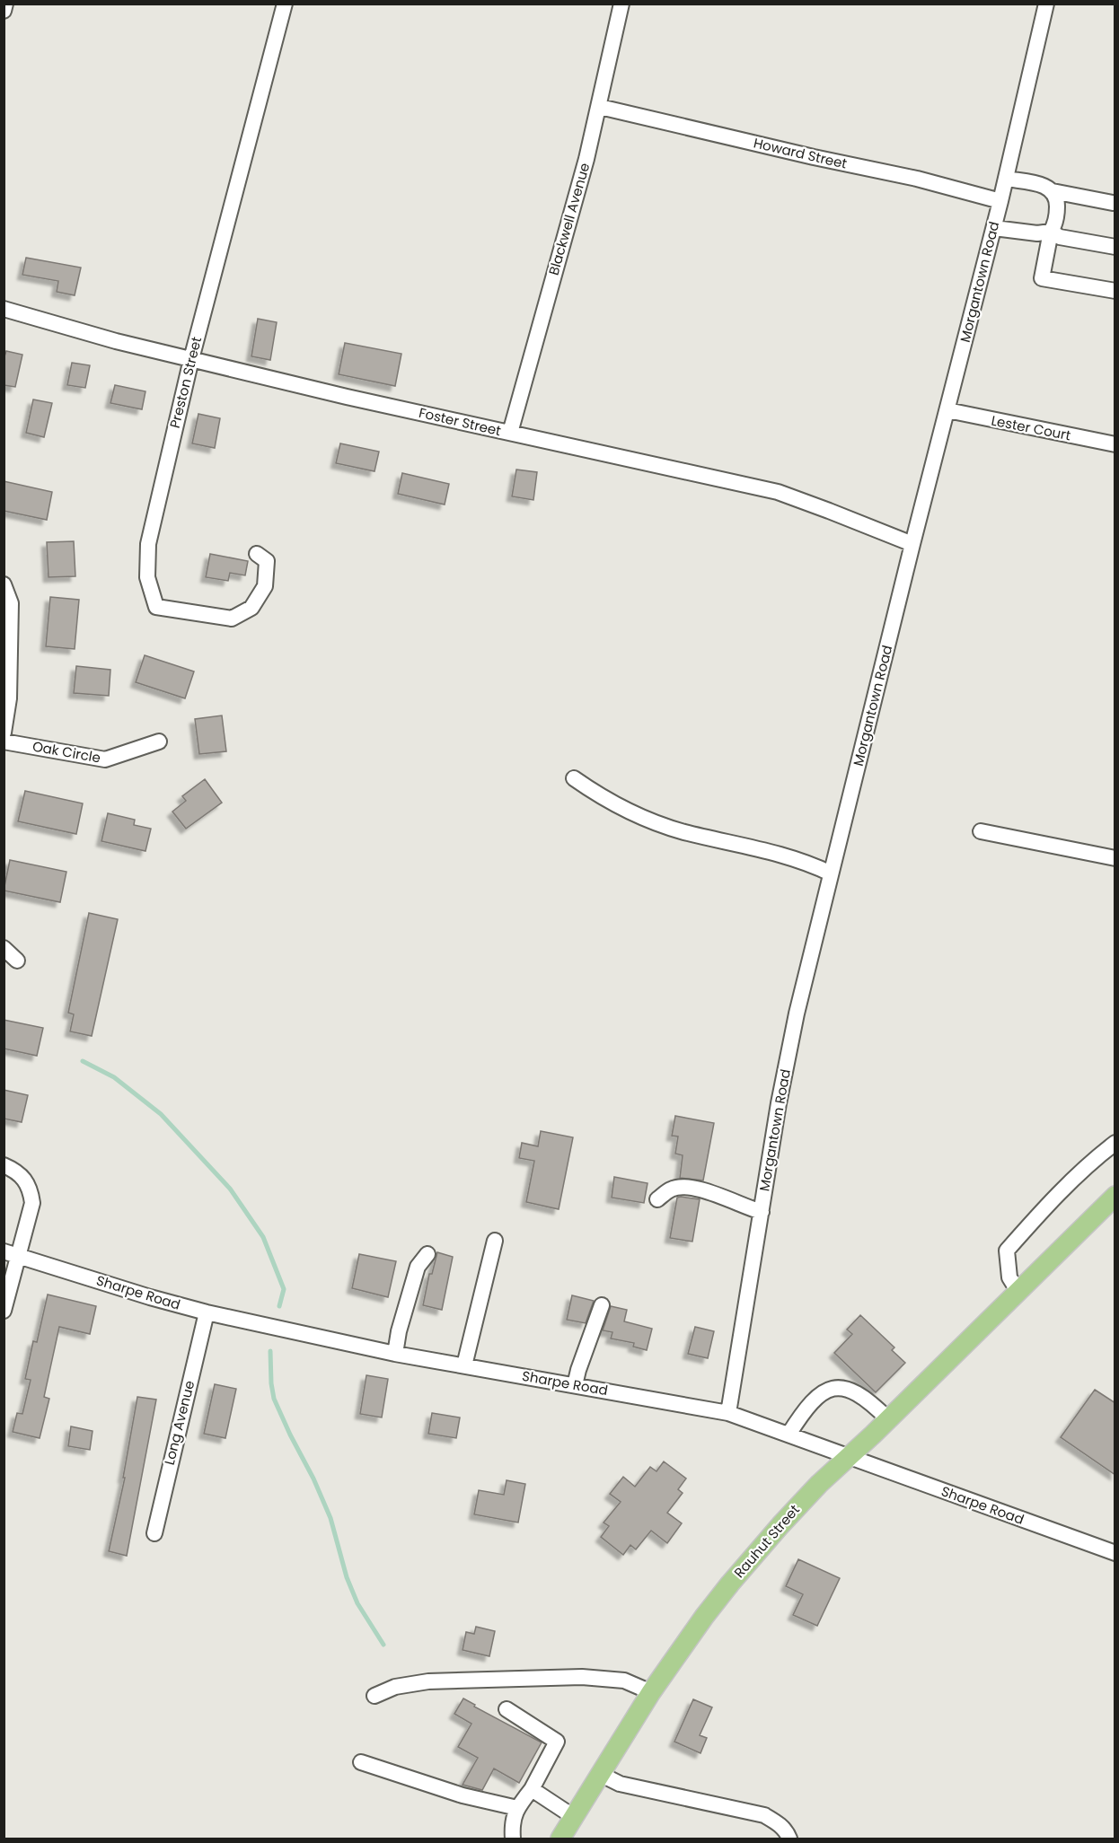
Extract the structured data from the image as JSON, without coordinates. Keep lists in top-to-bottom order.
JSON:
{
  "streets": {
    "main road": ["Rauhut Street"],
    "street": [
      "Howard Street",
      "Blackwell Avenue",
      "Morgantown Road",
      "Preston Street",
      "Foster Street",
      "Lester Court",
      "Oak Circle",
      "Sharpe Road",
      "Long Avenue"
    ]
  },
  "crossings": [
    ["Howard Street", "Blackwell Avenue"],
    ["Howard Street", "Morgantown Road"],
    ["Blackwell Avenue", "Foster Street"],
    ["Morgantown Road", "Foster Street"],
    ["Morgantown Road", "Lester Court"],
    ["Morgantown Road", "Sharpe Road"],
    ["Preston Street", "Foster Street"],
    ["Sharpe Road", "Long Avenue"],
    ["Sharpe Road", "Rauhut Street"]
  ]
}
